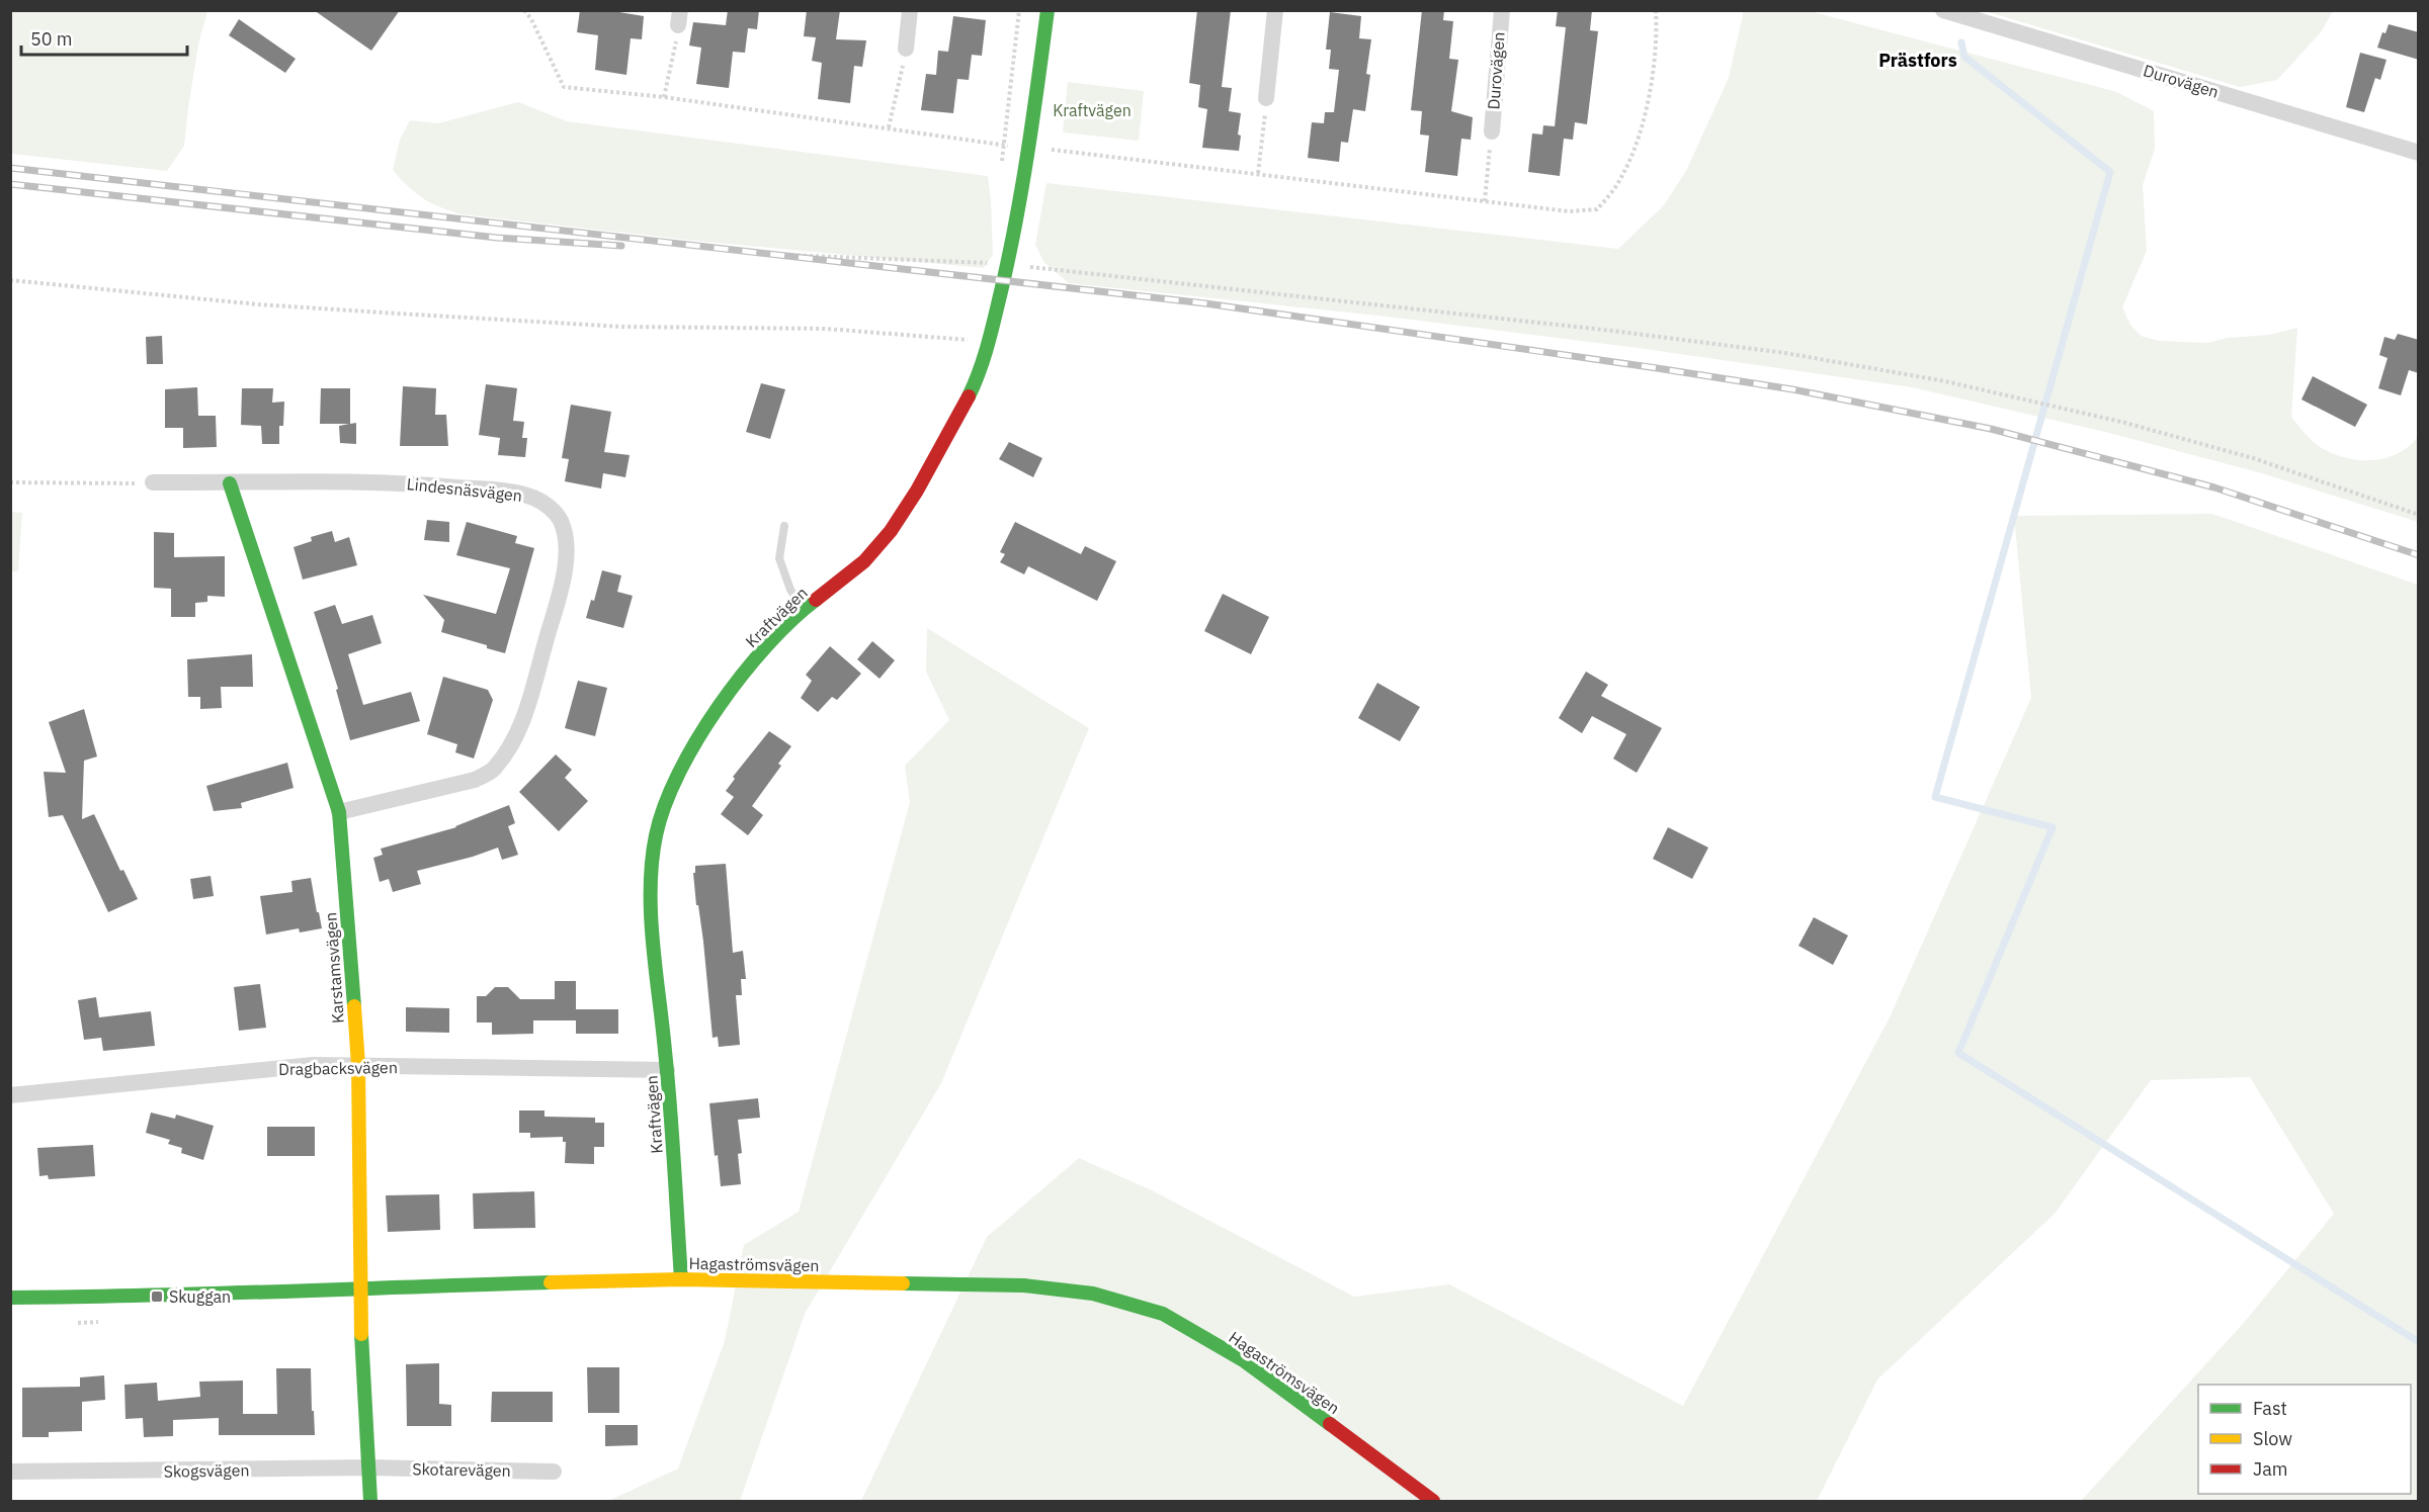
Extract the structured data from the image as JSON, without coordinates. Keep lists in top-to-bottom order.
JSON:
{
  "streets": {
    "street": [
      "Durovägen",
      "Lindesnäsvägen",
      "Kraftvägen",
      "Karstamsvägen",
      "Dragbacksvägen",
      "Hagaströmsvägen",
      "Skotarevägen",
      "Skogsvägen"
    ]
  },
  "crossings": [
    ["Lindesnäsvägen", "Karstamsvägen"],
    ["Kraftvägen", "Dragbacksvägen"],
    ["Kraftvägen", "Hagaströmsvägen"],
    ["Karstamsvägen", "Dragbacksvägen"],
    ["Karstamsvägen", "Hagaströmsvägen"],
    ["Karstamsvägen", "Skotarevägen"],
    ["Karstamsvägen", "Skogsvägen"],
    ["Skotarevägen", "Skogsvägen"]
  ],
  "districts": ["Prästfors"],
  "parks": ["Kraftvägen"],
  "places": {
    "transit": ["Skuggan"]
  },
  "legend": ["Fast", "Slow", "Jam"],
  "scale_bar": "50 m"
}
